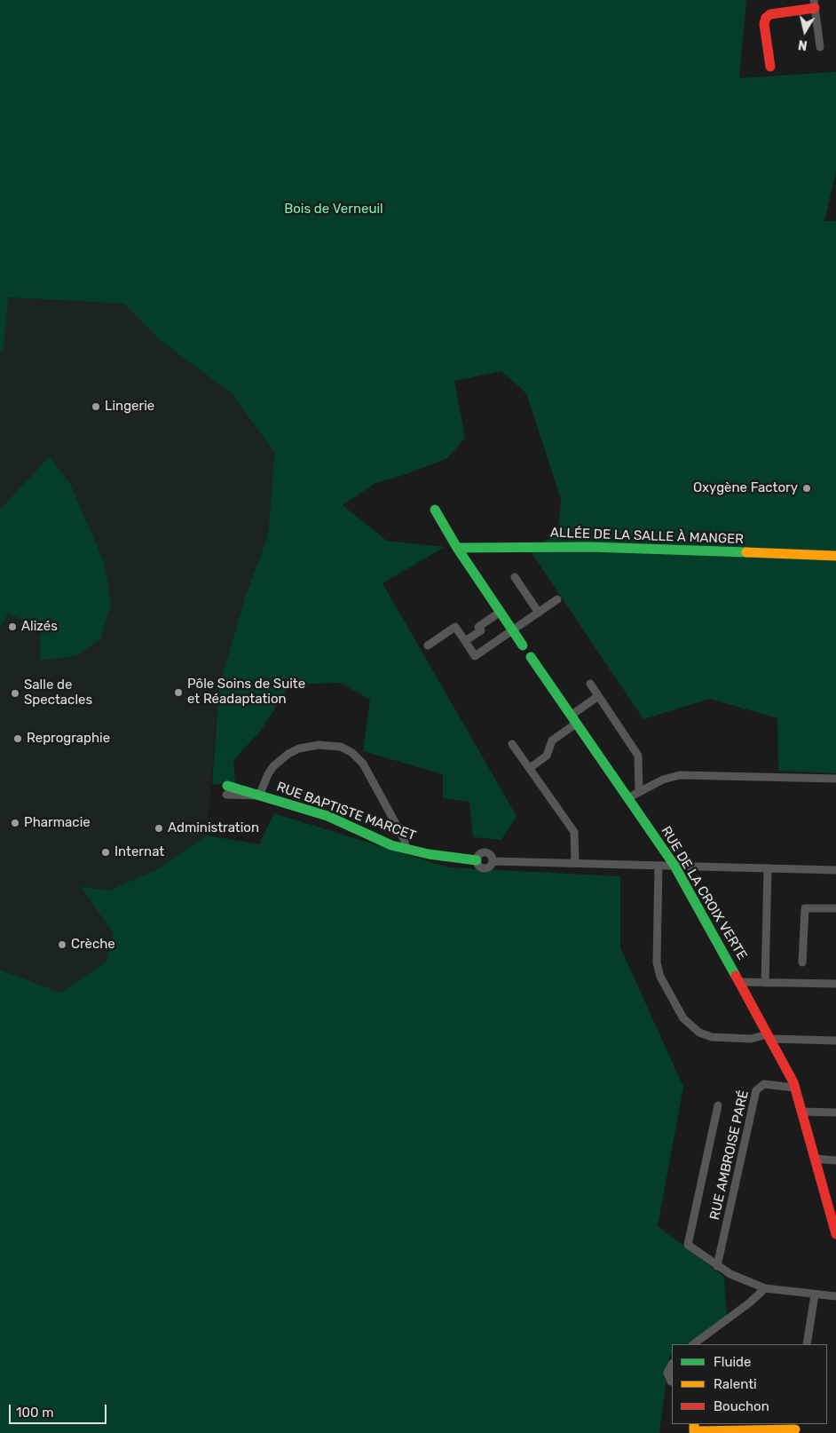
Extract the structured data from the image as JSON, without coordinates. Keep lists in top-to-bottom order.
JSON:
{
  "streets": {
    "street": [
      "ALLÉE DE LA SALLE À MANGER",
      "RUE BAPTISTE MARCET",
      "RUE DE LA CROIX VERTE",
      "RUE AMBROISE PARÉ"
    ]
  },
  "crossings": [
    ["RUE BAPTISTE MARCET", "RUE DE LA CROIX VERTE"],
    ["RUE DE LA CROIX VERTE", "RUE AMBROISE PARÉ"]
  ],
  "parks": ["Bois de Verneuil"],
  "places": [
    "Lingerie",
    "Oxygène Factory",
    "Alizés",
    "Pôle Soins de Suite et Réadaptation",
    "Salle de Spectacles",
    "Reprographie",
    "Pharmacie",
    "Administration",
    "Internat",
    "Crèche"
  ],
  "legend": ["Fluide", "Ralenti", "Bouchon"],
  "scale_bar": "100 m",
  "north": "bottom"
}
